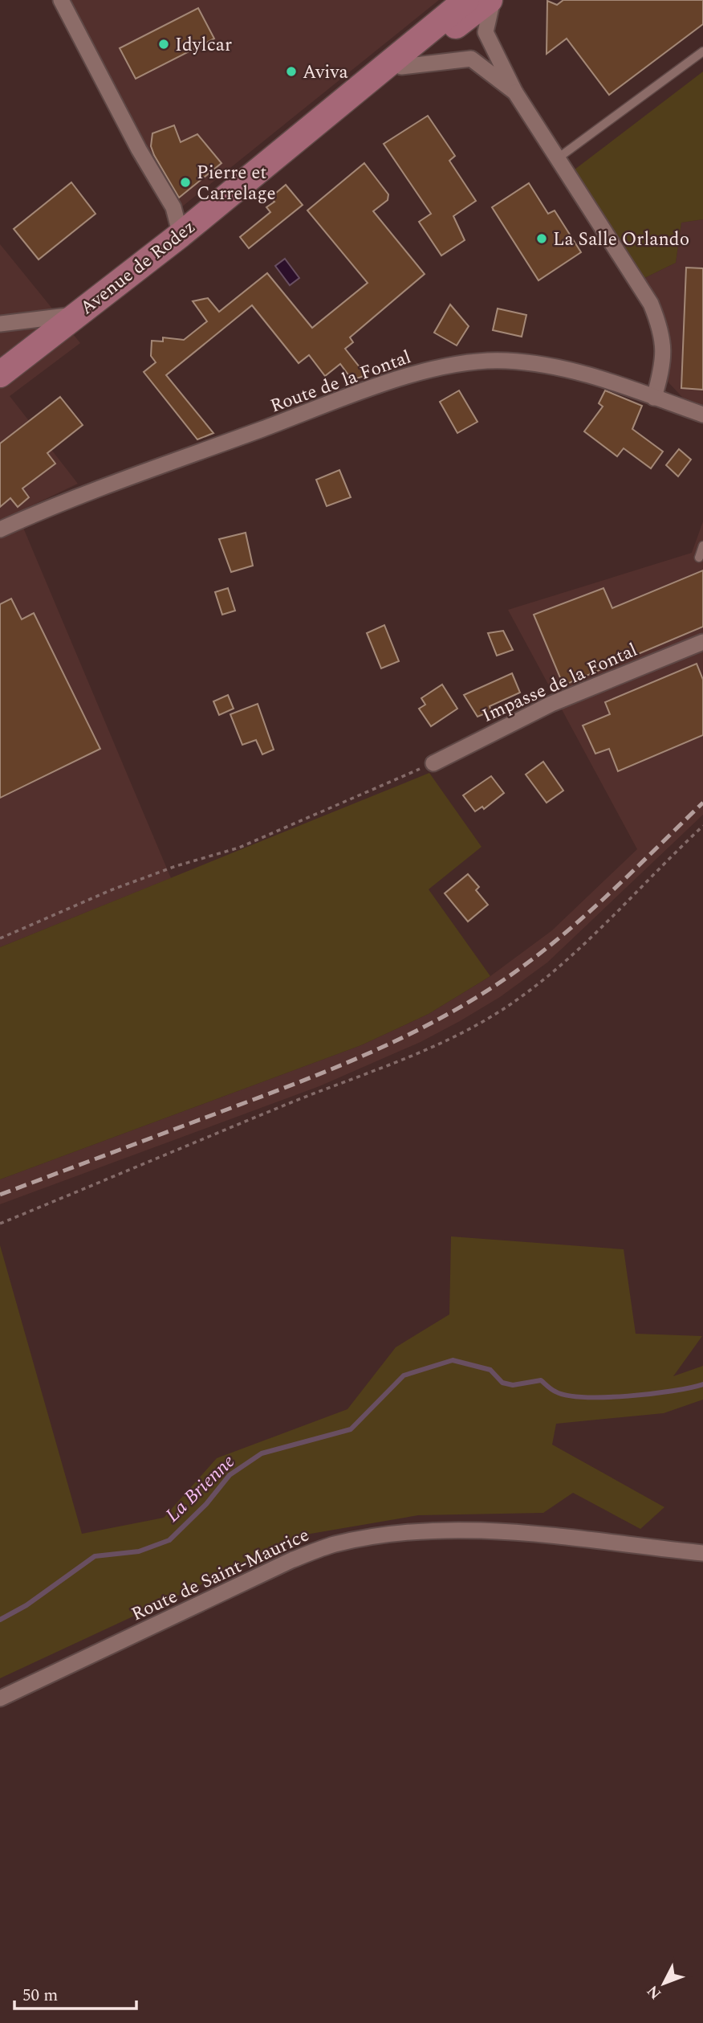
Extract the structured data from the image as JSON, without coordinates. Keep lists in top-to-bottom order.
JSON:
{
  "streets": {
    "main road": ["Avenue de Rodez"],
    "street": ["Route de la Fontal", "Impasse de la Fontal", "Route de Saint-Maurice"]
  },
  "water": ["La Brienne"],
  "places": [
    "Idylcar",
    "Aviva",
    "Pierre et Carrelage",
    "La Salle Orlando"
  ],
  "scale_bar": "50 m",
  "north": "bottom left"
}
